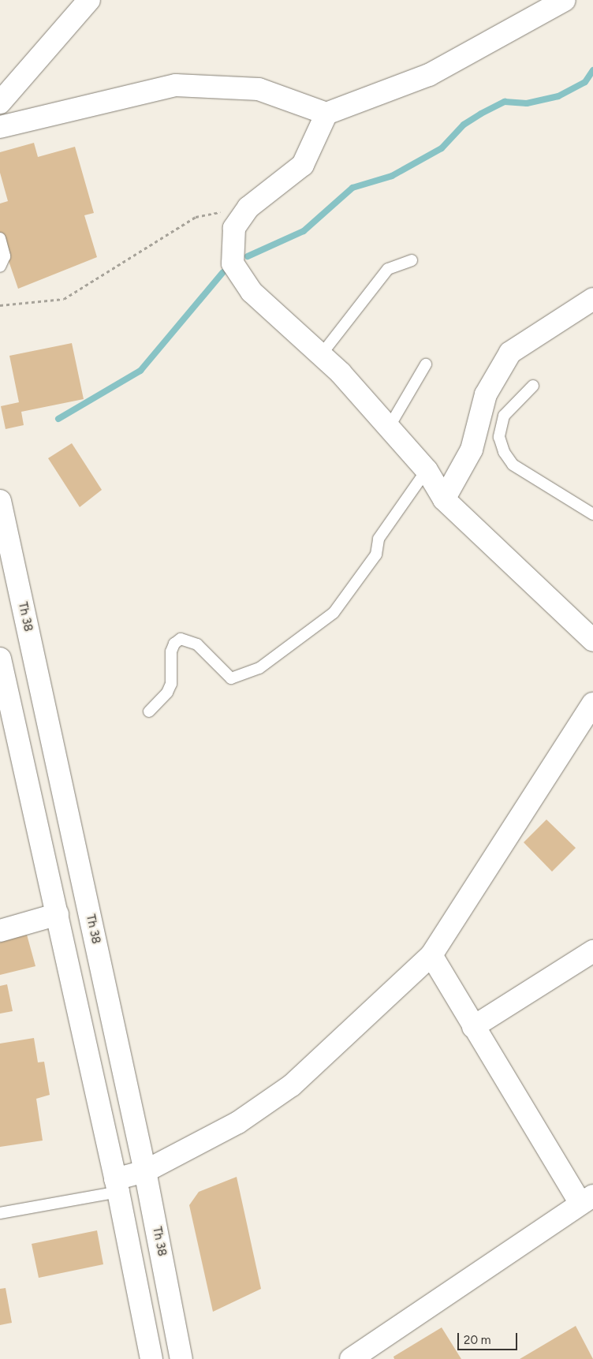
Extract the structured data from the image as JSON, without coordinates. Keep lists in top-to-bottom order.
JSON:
{
  "streets": {
    "street": ["Th 38"]
  },
  "scale_bar": "20 m"
}
